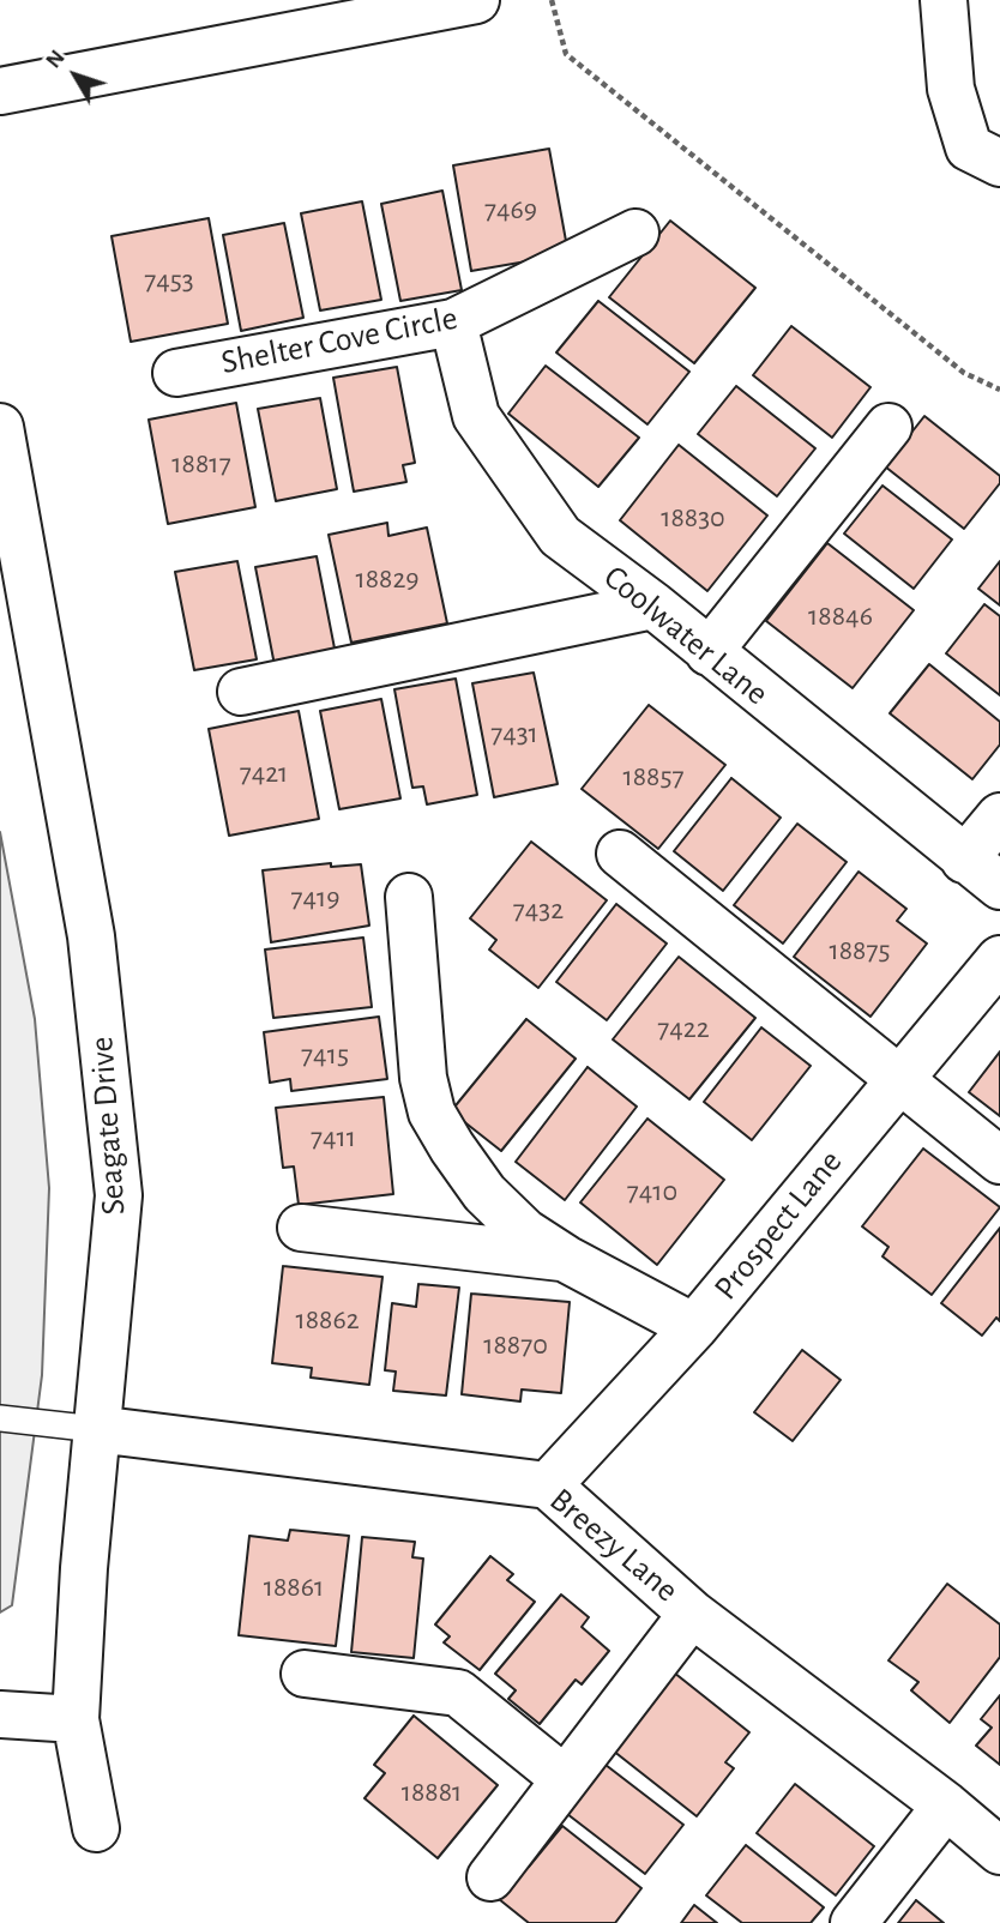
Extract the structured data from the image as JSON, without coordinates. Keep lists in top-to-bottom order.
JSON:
{
  "streets": {
    "street": [
      "Shelter Cove Circle",
      "Coolwater Lane",
      "Seagate Drive",
      "Prospect Lane",
      "Breezy Lane"
    ]
  },
  "crossings": [
    ["Shelter Cove Circle", "Coolwater Lane"],
    ["Seagate Drive", "Breezy Lane"],
    ["Prospect Lane", "Breezy Lane"]
  ],
  "house_numbers": [
    "7469",
    "7453",
    "18817",
    "18830",
    "18829",
    "18846",
    "7431",
    "7421",
    "18857",
    "7419",
    "7432",
    "18875",
    "7422",
    "7415",
    "7411",
    "7410",
    "18862",
    "18870",
    "18861",
    "18881"
  ],
  "north": "top left"
}
